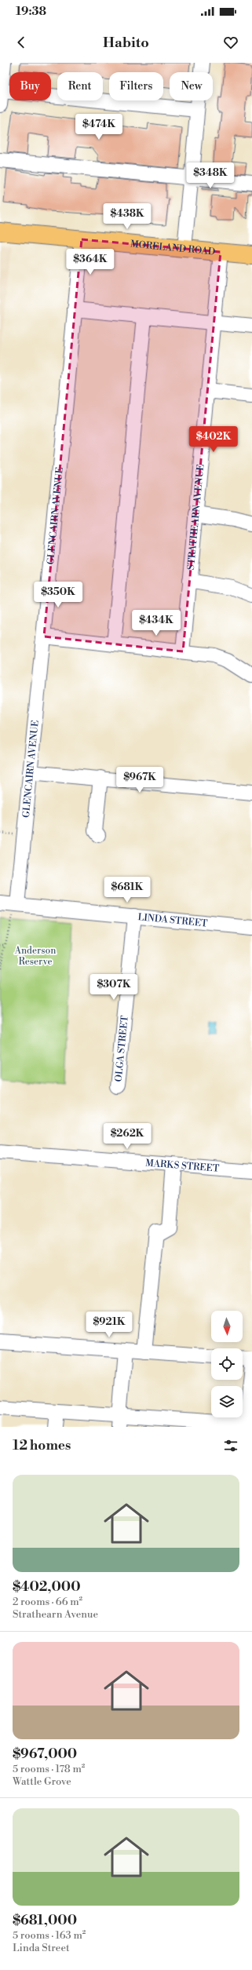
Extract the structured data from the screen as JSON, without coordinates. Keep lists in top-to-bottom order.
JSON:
{
  "streets": {
    "main road": ["MORELAND ROAD"],
    "street": [
      "GLENCAIRN AVENUE",
      "STRATHEARN AVENUE",
      "LINDA STREET",
      "OLGA STREET",
      "MARKS STREET"
    ]
  },
  "crossings": [
    ["MORELAND ROAD", "GLENCAIRN AVENUE"],
    ["MORELAND ROAD", "STRATHEARN AVENUE"],
    ["GLENCAIRN AVENUE", "LINDA STREET"],
    ["LINDA STREET", "OLGA STREET"]
  ],
  "parks": ["Anderson Reserve"],
  "north": "bottom",
  "page": {
    "status": "19:38",
    "header": "Habito",
    "chip": [
      "Buy",
      "Rent",
      "Filters",
      "New"
    ],
    "price": [
      "$474K",
      "$348K",
      "$438K",
      "$364K",
      "$402K",
      "$350K",
      "$434K",
      "$967K",
      "$681K",
      "$307K",
      "$262K",
      "$921K"
    ],
    "heading": "12 homes",
    "list": [
      {
        "name": "$402,000",
        "note": "2 rooms · 66 m² · Strathearn Avenue"
      },
      {
        "name": "$967,000",
        "note": "5 rooms · 178 m² · Wattle Grove"
      },
      {
        "name": "$681,000",
        "note": "5 rooms · 163 m² · Linda Street"
      }
    ]
  }
}
